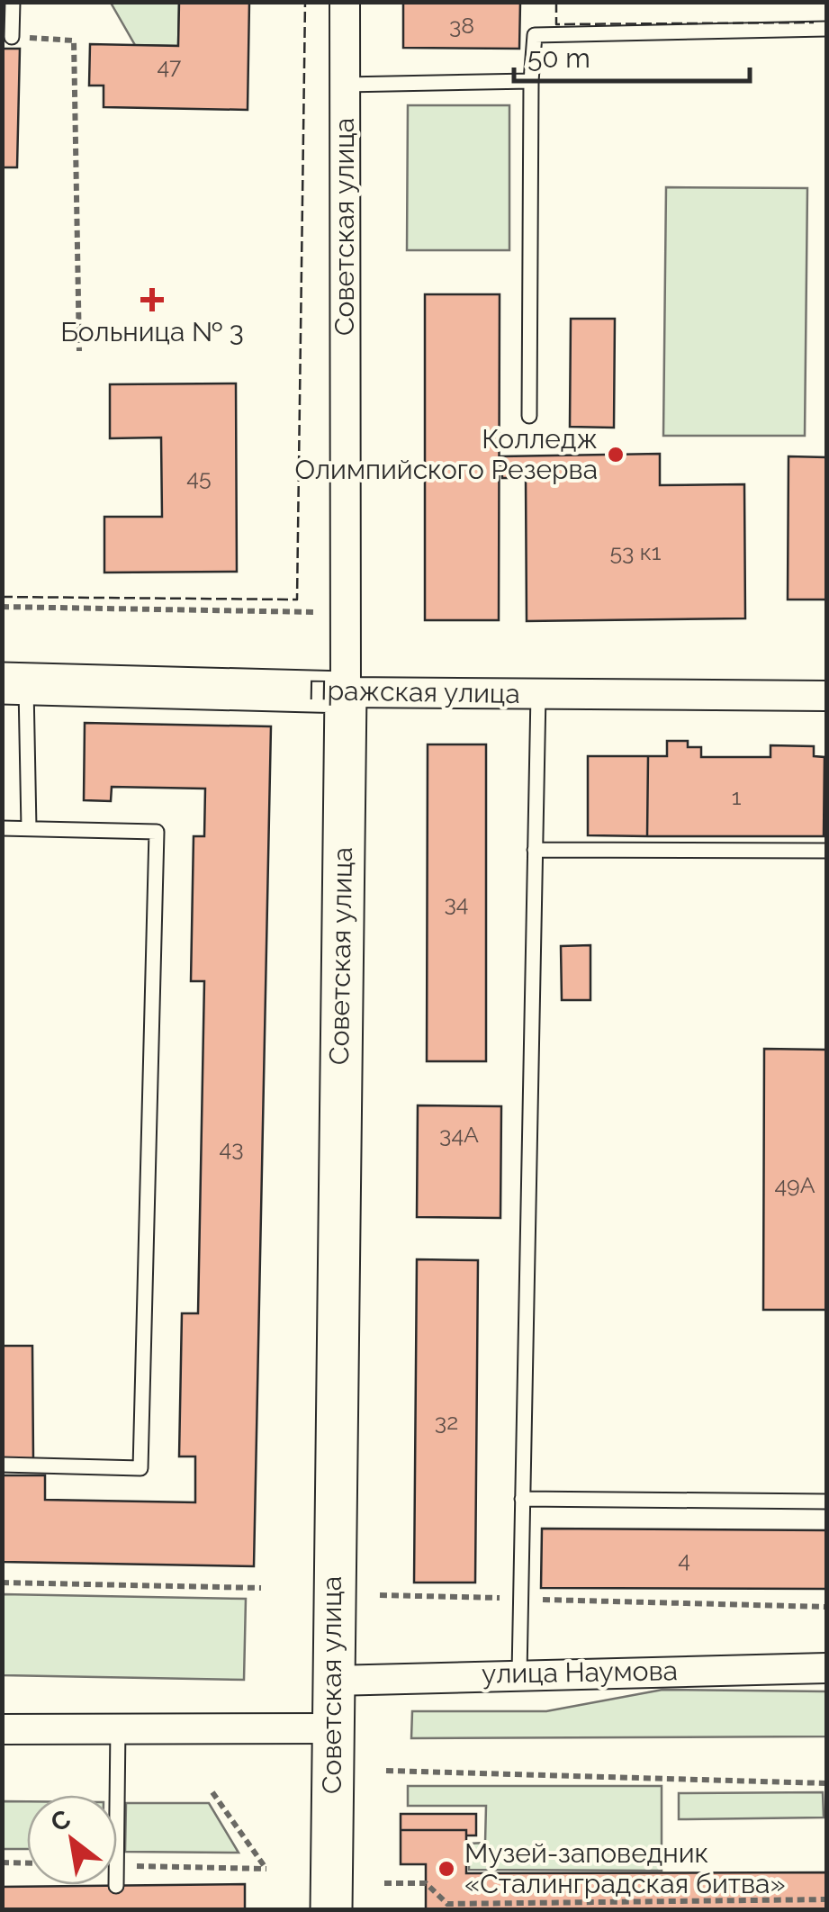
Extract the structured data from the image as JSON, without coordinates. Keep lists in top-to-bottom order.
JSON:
{
  "streets": {
    "street": ["Советская улица", "Пражская улица", "улица Наумова"]
  },
  "crossings": [
    ["Советская улица", "Пражская улица"],
    ["Советская улица", "улица Наумова"]
  ],
  "places": {
    "health": ["Больница № 3"],
    "other": ["Колледж Олимпийского Резерва", "Музей-заповедник «Сталинградская битва»"]
  },
  "house_numbers": [
    "38",
    "47",
    "45",
    "53 к1",
    "1",
    "34",
    "34А",
    "43",
    "49А",
    "32",
    "4"
  ],
  "scale_bar": "50 m",
  "north": "top left"
}
